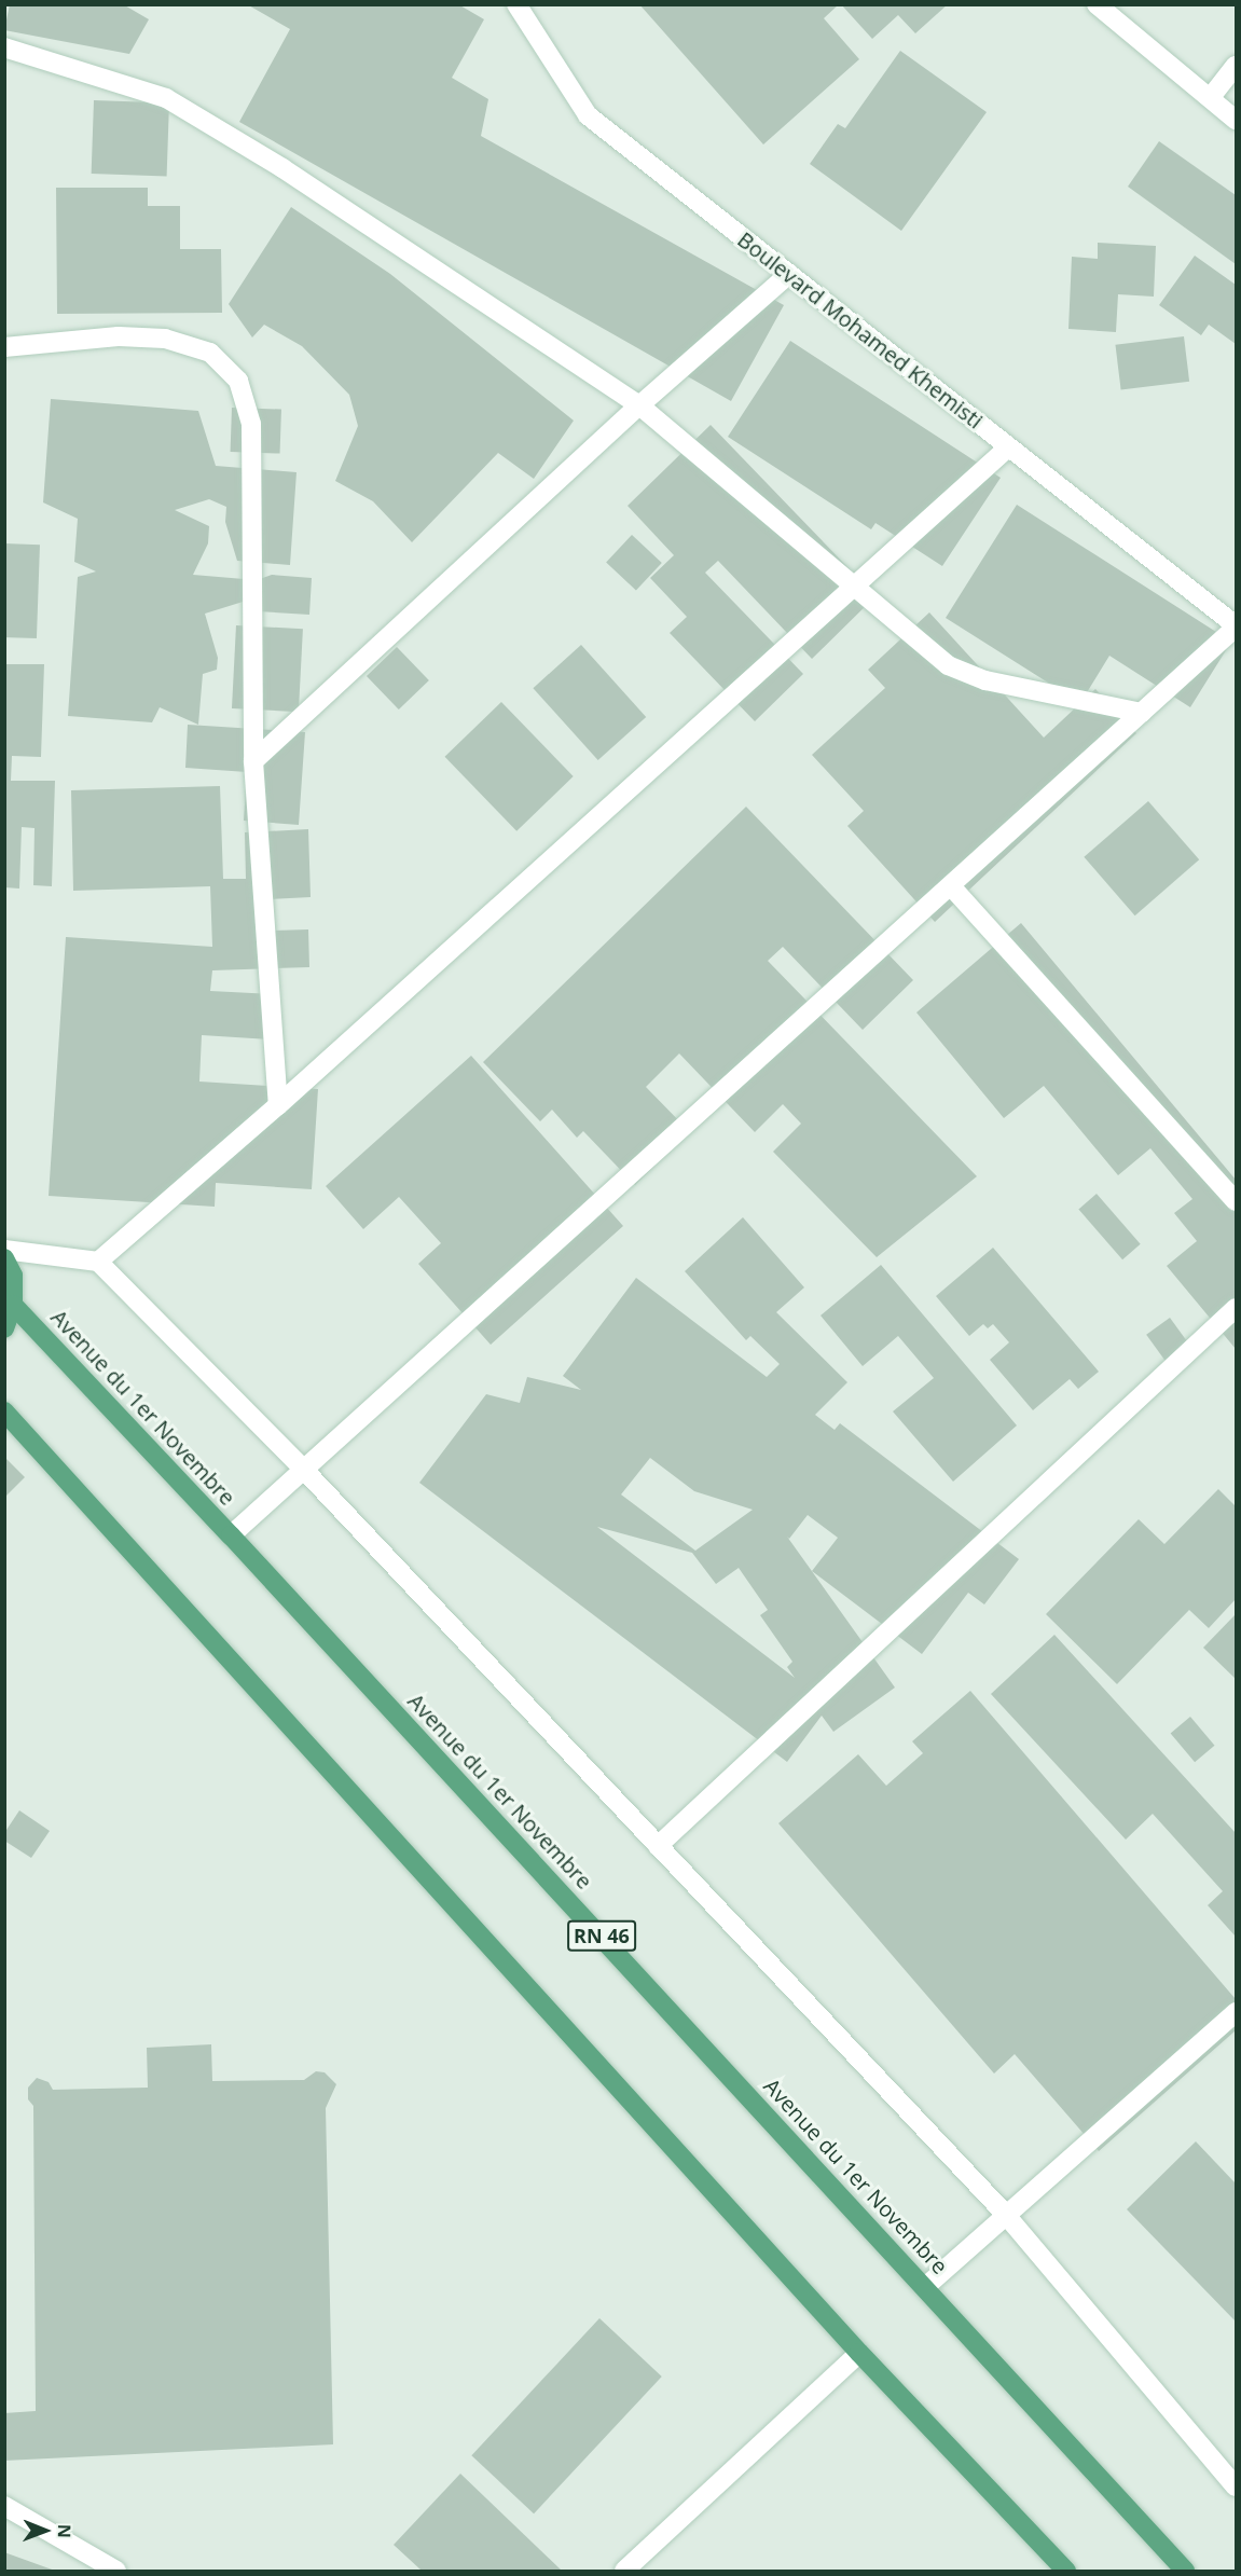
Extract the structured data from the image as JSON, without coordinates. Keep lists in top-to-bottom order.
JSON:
{
  "streets": {
    "main road": ["Avenue du 1er Novembre", "RN 46"],
    "street": ["Boulevard Mohamed Khemisti"]
  },
  "north": "right"
}
